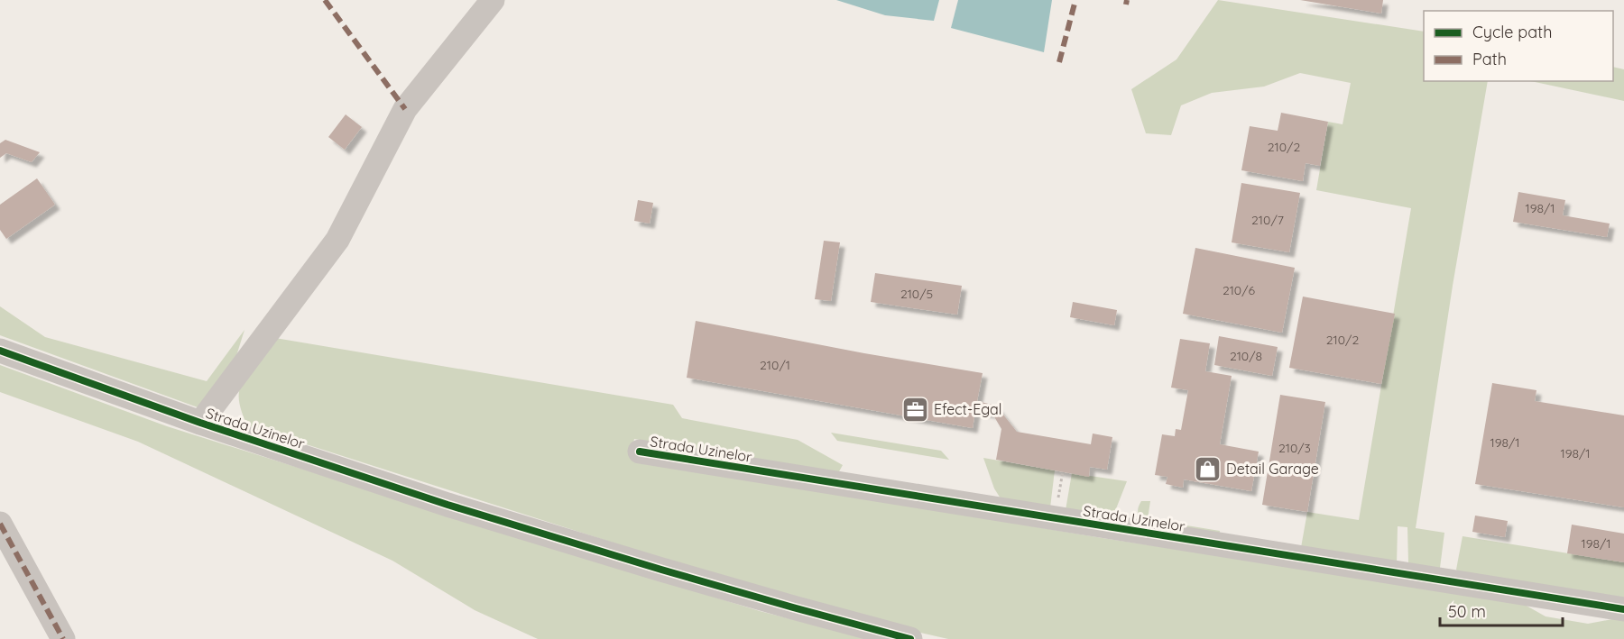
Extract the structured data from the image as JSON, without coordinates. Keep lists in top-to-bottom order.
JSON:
{
  "streets": {
    "street": ["Strada Uzinelor"]
  },
  "places": {
    "office": ["Efect-Egal"],
    "shop": ["Detail Garage"]
  },
  "house_numbers": [
    "210/2",
    "198/1",
    "210/7",
    "210/6",
    "210/5",
    "210/2",
    "210/8",
    "210/1",
    "198/1",
    "210/3",
    "198/1",
    "198/1"
  ],
  "legend": ["Cycle path", "Path"],
  "scale_bar": "50 m"
}
